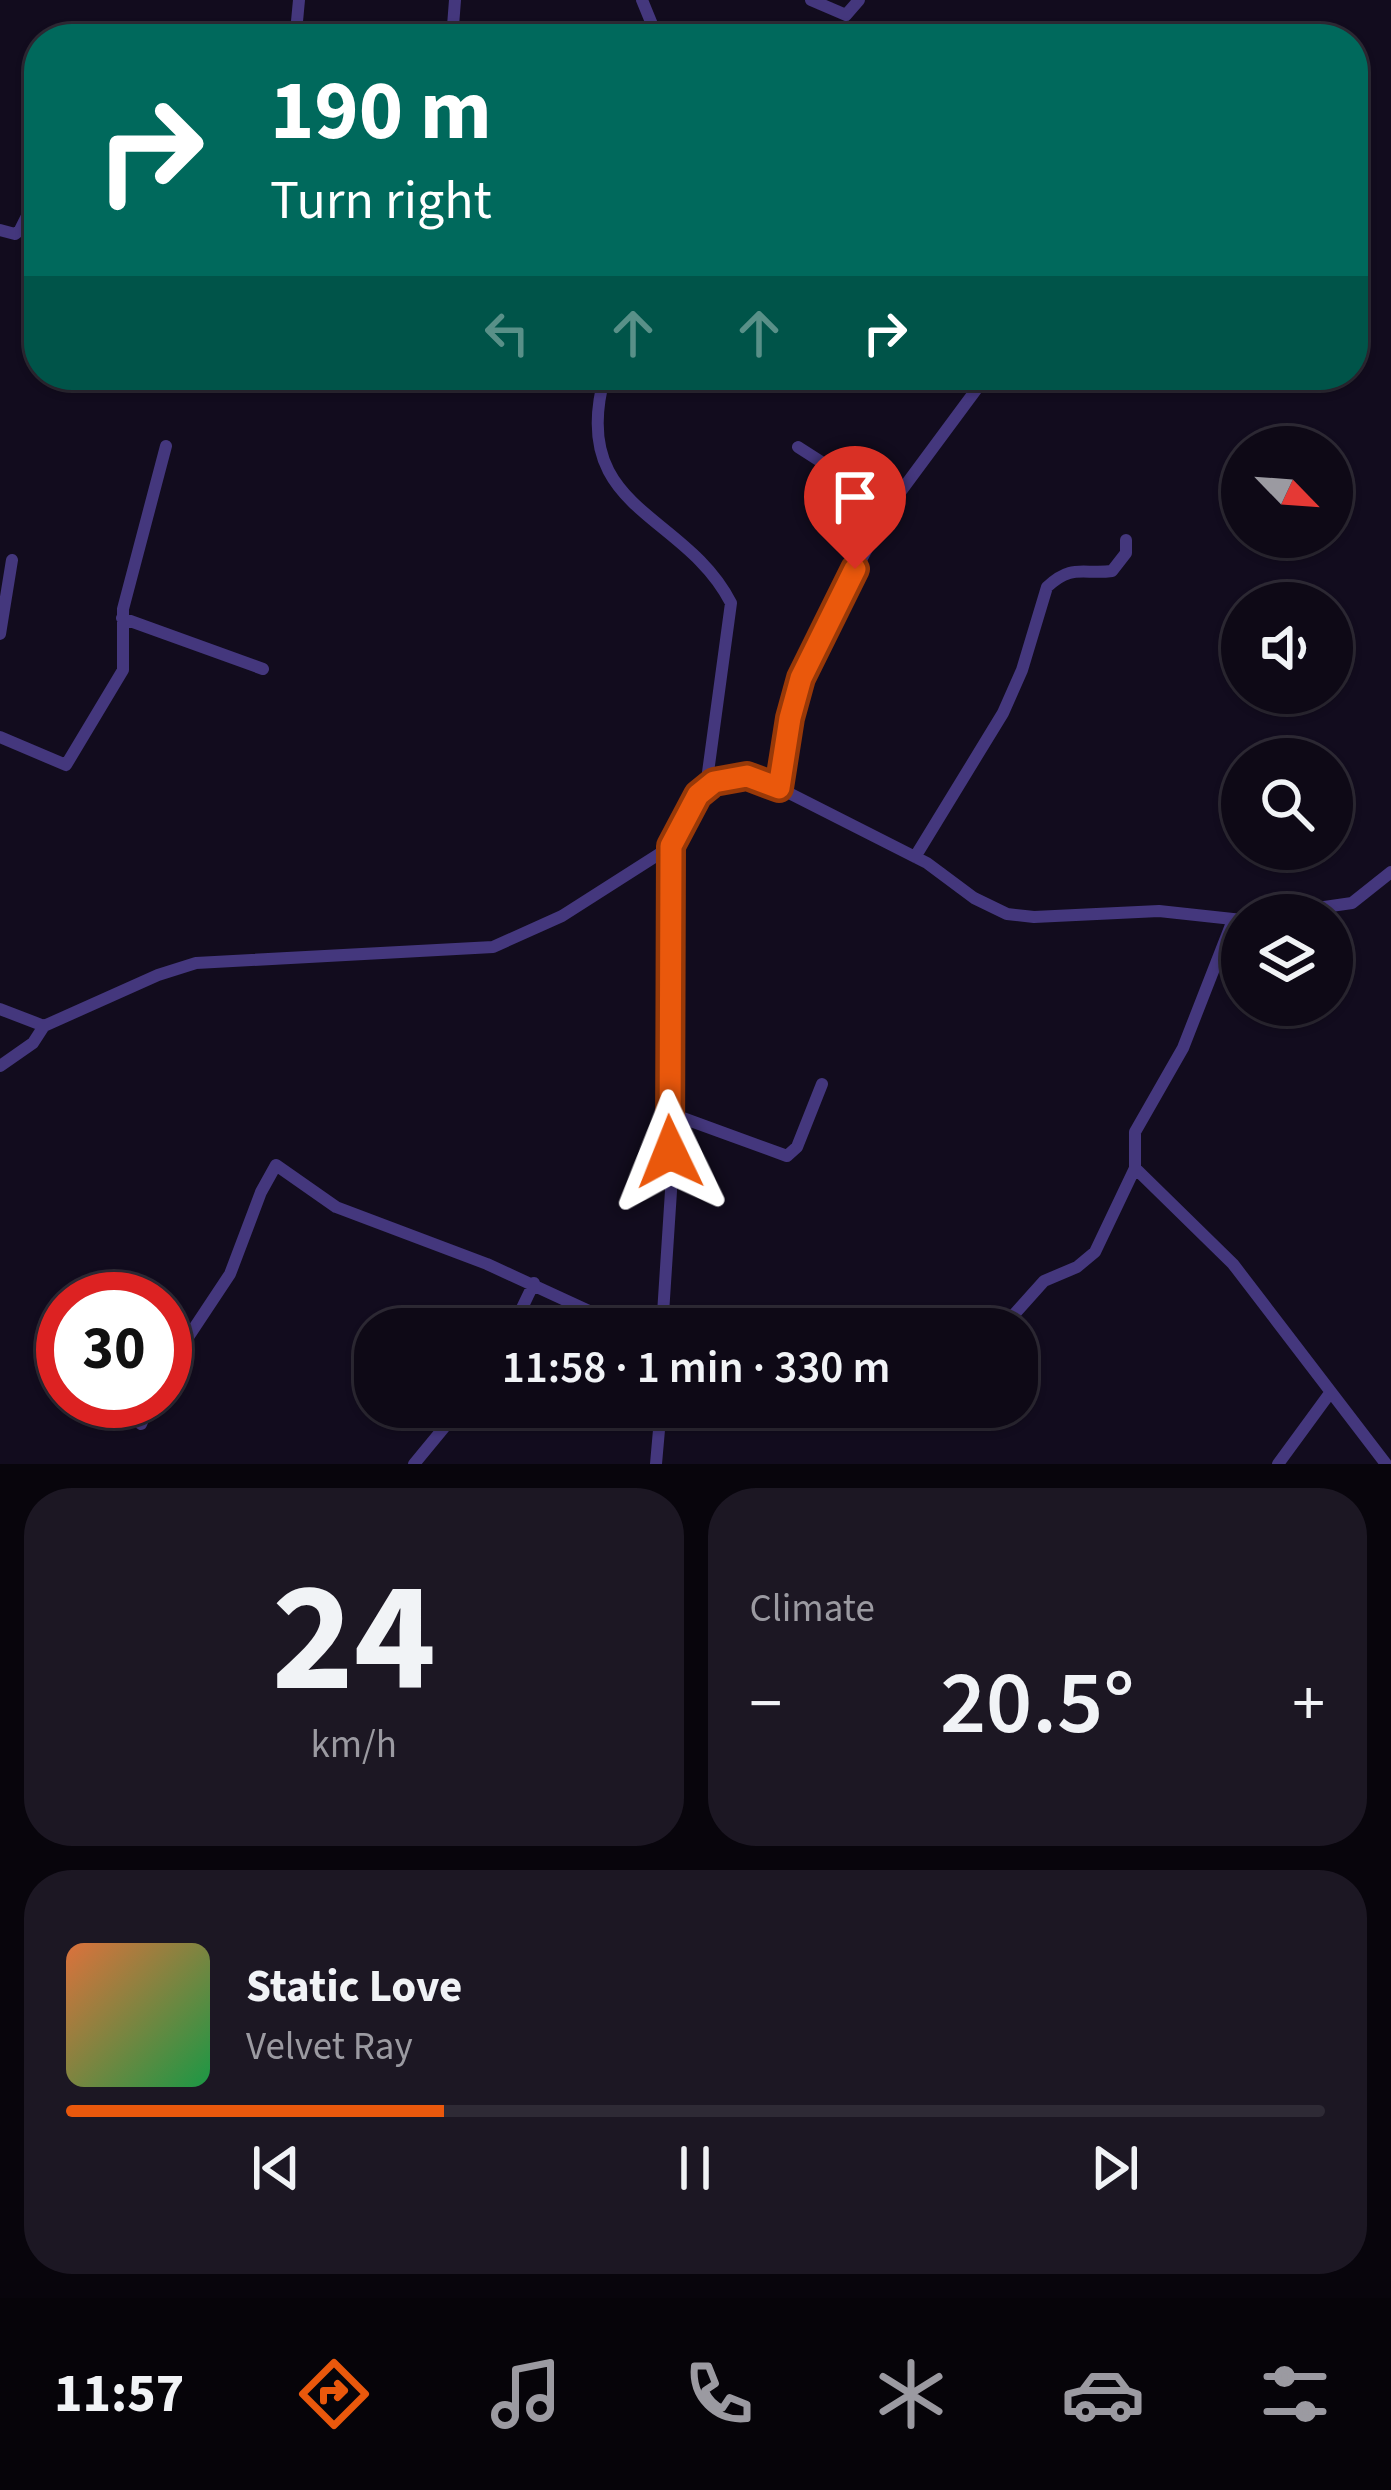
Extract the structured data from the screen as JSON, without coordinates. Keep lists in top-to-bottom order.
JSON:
{
  "north": "bottom right",
  "page": {
    "turn": ["190 m", "Turn right"],
    "limit": "30",
    "trip": "11:58 · 1 min · 330 m",
    "tile": [
      ["24", "km/h"],
      "Climate"
    ],
    "heat": ["−", "20.5°", "+"],
    "song": ["Static Love", "Velvet Ray"],
    "tabs": "11:57"
  }
}
